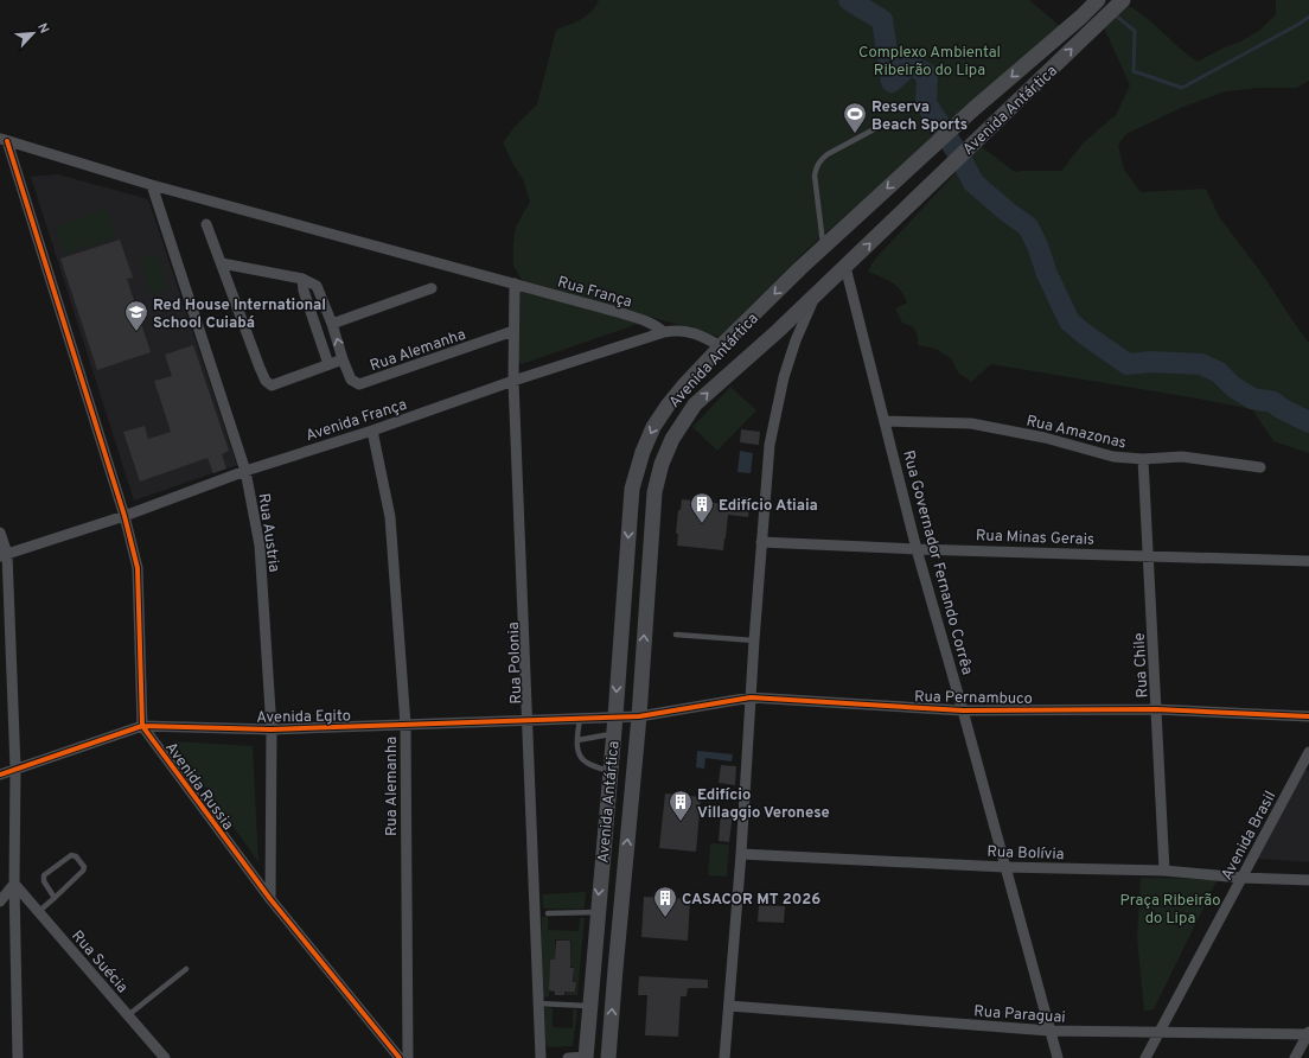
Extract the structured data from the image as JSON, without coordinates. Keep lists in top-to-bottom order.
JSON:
{
  "streets": {
    "main road": ["Avenida Antártica"],
    "street": [
      "Rua França",
      "Rua Alemanha",
      "Avenida França",
      "Rua Amazonas",
      "Rua Austria",
      "Rua Minas Gerais",
      "Rua Governador Fernando Corrêa",
      "Rua Polonia",
      "Rua Chile",
      "Rua Pernambuco",
      "Avenida Egito",
      "Avenida Russia",
      "Avenida Brasil",
      "Rua Bolívia",
      "Rua Suécia",
      "Rua Paraguai"
    ]
  },
  "crossings": [
    ["Avenida Antártica", "Avenida França"],
    ["Avenida Antártica", "Rua Governador Fernando Corrêa"],
    ["Avenida Antártica", "Rua Pernambuco"],
    ["Avenida Antártica", "Avenida Egito"],
    ["Rua França", "Avenida França"],
    ["Rua França", "Rua Austria"],
    ["Rua Alemanha", "Avenida França"],
    ["Rua Alemanha", "Avenida Egito"],
    ["Avenida França", "Rua Austria"],
    ["Avenida França", "Rua Polonia"],
    ["Rua Amazonas", "Rua Governador Fernando Corrêa"],
    ["Rua Amazonas", "Rua Chile"],
    ["Rua Austria", "Avenida Egito"],
    ["Rua Austria", "Avenida Russia"],
    ["Rua Minas Gerais", "Rua Governador Fernando Corrêa"],
    ["Rua Minas Gerais", "Rua Chile"],
    ["Rua Governador Fernando Corrêa", "Rua Pernambuco"],
    ["Rua Governador Fernando Corrêa", "Rua Bolívia"],
    ["Rua Governador Fernando Corrêa", "Rua Paraguai"],
    ["Rua Polonia", "Avenida Egito"],
    ["Rua Chile", "Rua Pernambuco"],
    ["Rua Chile", "Rua Bolívia"],
    ["Rua Pernambuco", "Avenida Egito"],
    ["Avenida Egito", "Avenida Russia"],
    ["Avenida Brasil", "Rua Bolívia"],
    ["Avenida Brasil", "Rua Paraguai"]
  ],
  "parks": ["Complexo Ambiental Ribeirão do Lipa", "Praça Ribeirão do Lipa"],
  "places": {
    "sports": ["Reserva Beach Sports"],
    "school or university": ["Red House International School Cuiabá"],
    "building": ["Edifício Atiaia", "Edifício Villaggio Veronese", "CASACOR MT 2026"]
  },
  "north": "top right"
}
